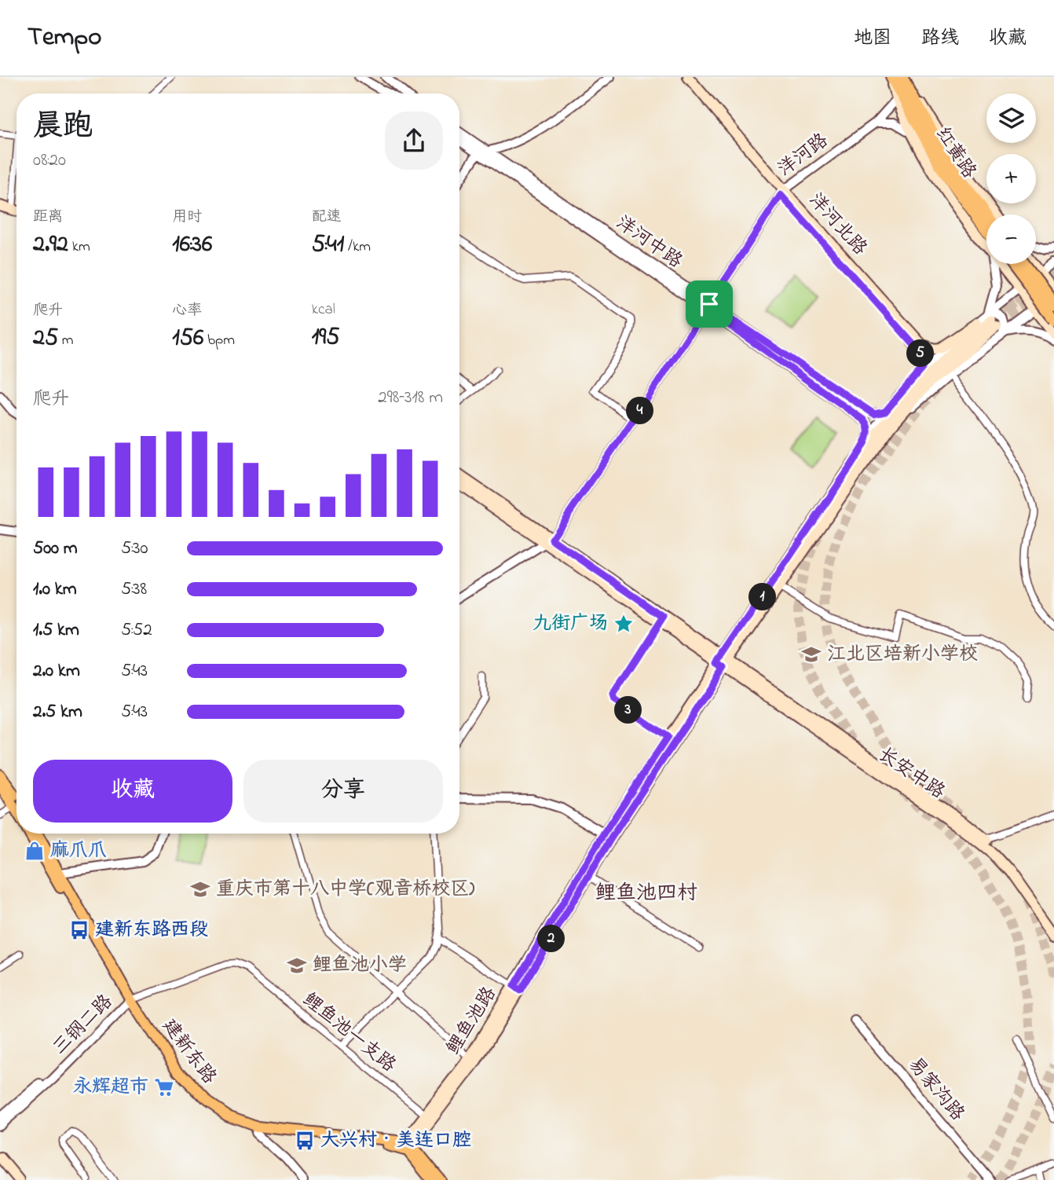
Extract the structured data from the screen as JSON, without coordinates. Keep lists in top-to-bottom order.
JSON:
{
  "streets": {
    "highway": ["红黄路"],
    "main road": [
      "洋河北路",
      "长安中路",
      "鲤鱼池路",
      "建新东路"
    ],
    "street": [
      "洋河路",
      "洋河中路",
      "三钢二路",
      "鲤鱼池一支路",
      "易家沟路"
    ]
  },
  "crossings": [
    ["洋河路", "洋河北路"],
    ["洋河路", "洋河中路"],
    ["洋河路", "长安中路"],
    ["长安中路", "鲤鱼池路"],
    ["鲤鱼池路", "鲤鱼池一支路"],
    ["鲤鱼池路", "建新东路"],
    ["三钢二路", "鲤鱼池一支路"],
    ["三钢二路", "建新东路"],
    ["鲤鱼池一支路", "建新东路"]
  ],
  "districts": ["鲤鱼池四村"],
  "places": {
    "place": ["九街广场"],
    "school or university": ["江北区培新小学校", "重庆市第十八中学(观音桥校区)", "鲤鱼池小学"],
    "shop": ["麻爪爪"],
    "bus stop": ["建新东路西段", "大兴村‧美连口腔"],
    "supermarket": ["永辉超市"]
  },
  "page": {
    "header": "Tempo",
    "nav": ["地图", "路线", "收藏"],
    "map_buttons": ["+", "−"],
    "heading": ["晨跑", "08:20"],
    "stats": [
      ["距离", "2.92 km"],
      ["用时", "16:36"],
      ["配速", "5:41 /km"],
      ["爬升", "25 m"],
      ["心率", "156 bpm"],
      ["kcal", "195"]
    ],
    "pins": [
      "5",
      "4",
      "1",
      "3",
      "2"
    ],
    "chart": ["爬升", "298–318 m"],
    "list": [
      {
        "name": "500 m",
        "note": "5:30"
      },
      {
        "name": "1.0 km",
        "note": "5:38"
      },
      {
        "name": "1.5 km",
        "note": "5:52"
      },
      {
        "name": "2.0 km",
        "note": "5:43"
      },
      {
        "name": "2.5 km",
        "note": "5:43"
      }
    ],
    "buttons": ["收藏", "分享"]
  }
}
